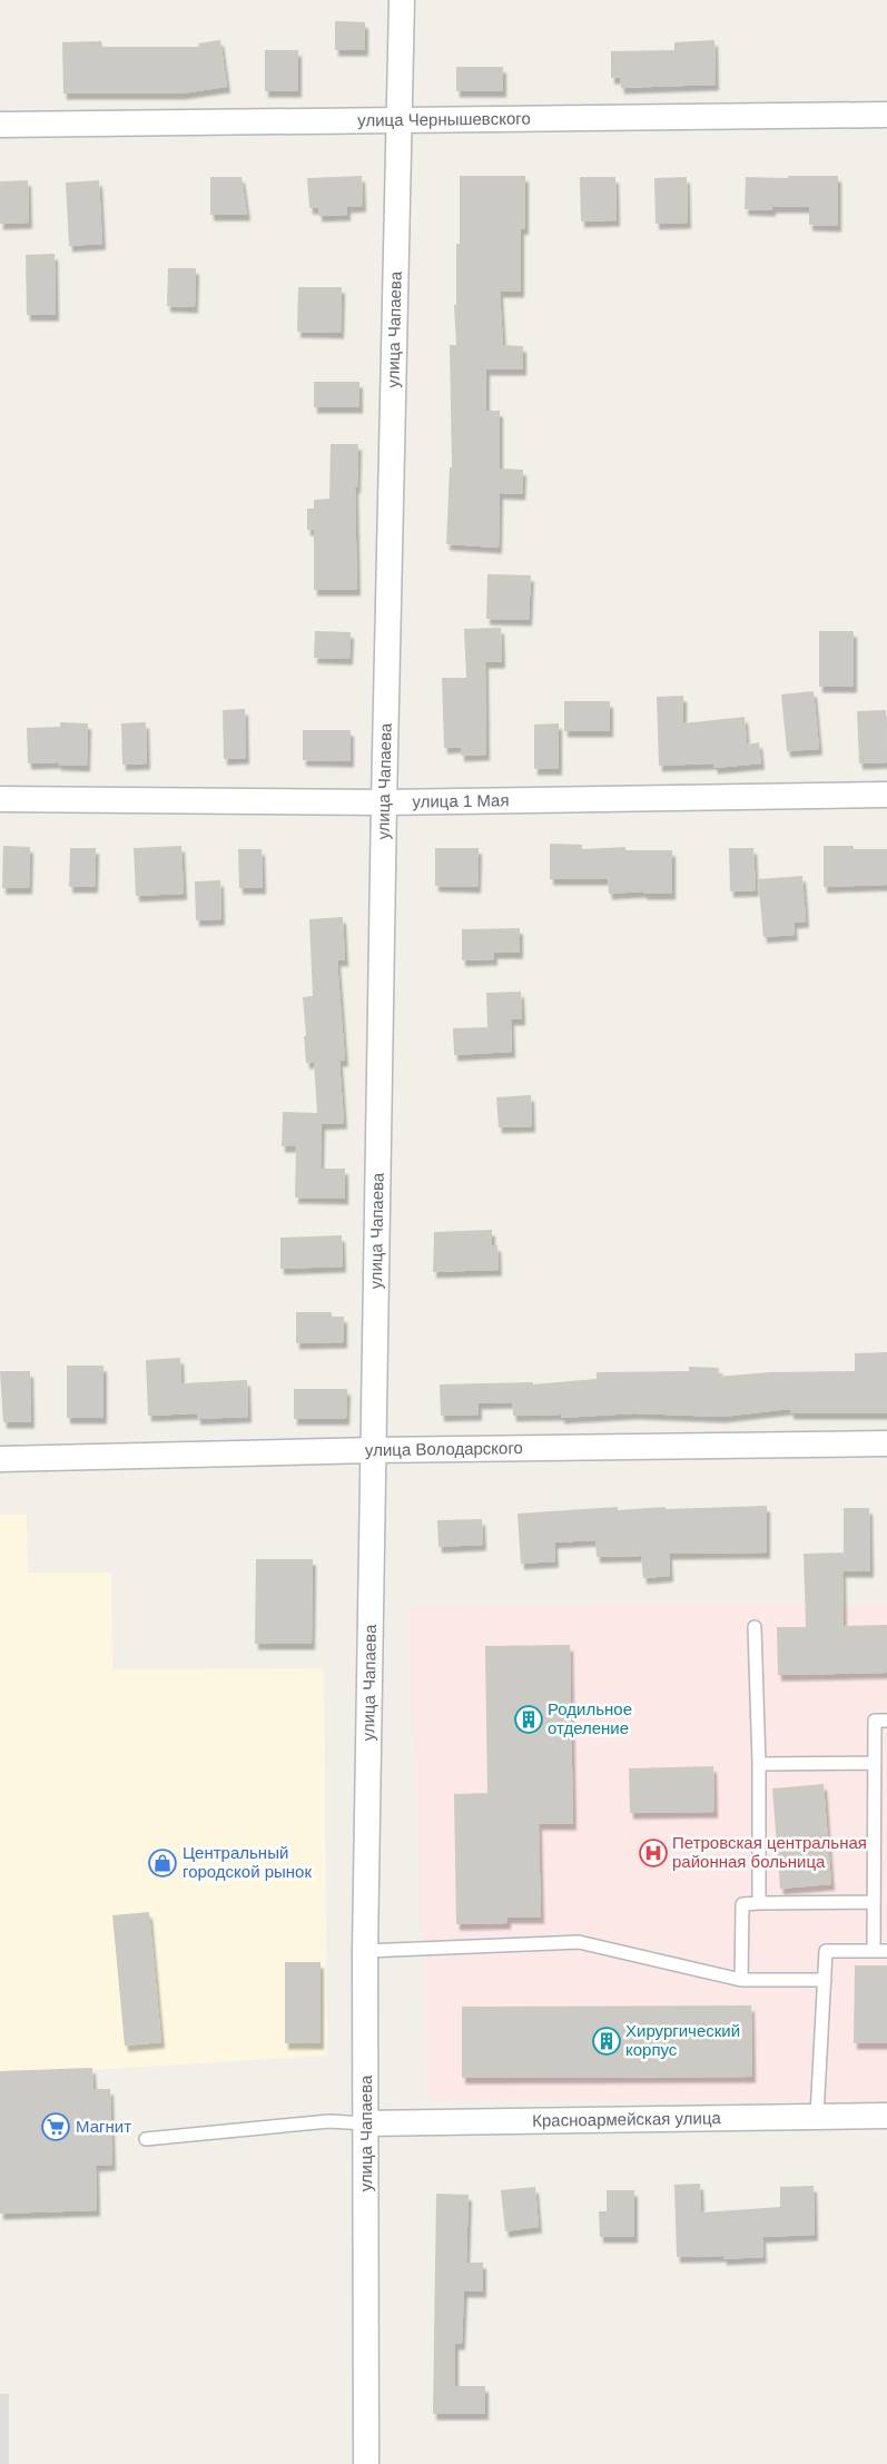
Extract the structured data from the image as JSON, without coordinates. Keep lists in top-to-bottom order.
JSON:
{
  "streets": {
    "street": [
      "улица Чернышевского",
      "улица Чапаева",
      "улица 1 Мая",
      "улица Володарского",
      "Красноармейская улица"
    ]
  },
  "crossings": [
    ["улица Чернышевского", "улица Чапаева"],
    ["улица Чапаева", "улица 1 Мая"],
    ["улица Чапаева", "улица Володарского"],
    ["улица Чапаева", "Красноармейская улица"]
  ],
  "places": {
    "building": ["Родильное отделение", "Хирургический корпус"],
    "hospital": ["Петровская центральная районная больница"],
    "shop": ["Центральный городской рынок"],
    "supermarket": ["Магнит"]
  }
}
